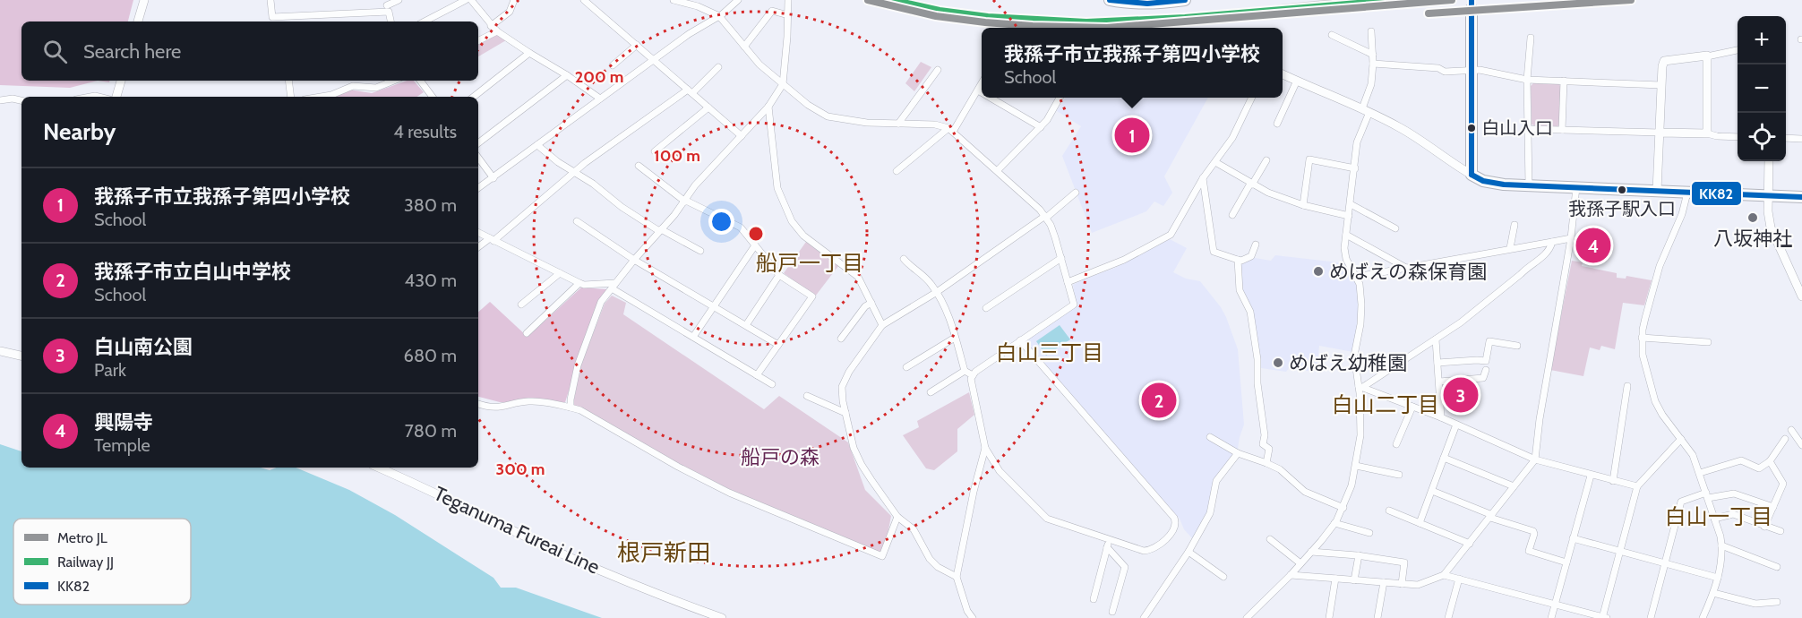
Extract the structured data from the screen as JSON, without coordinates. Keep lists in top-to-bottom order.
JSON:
{
  "streets": {
    "street": ["Teganuma Fureai Line"]
  },
  "districts": [
    "船戸一丁目",
    "白山三丁目",
    "白山二丁目",
    "白山一丁目",
    "根戸新田"
  ],
  "parks": ["船戸の森"],
  "places": [
    "白山入口",
    "我孫子駅入口",
    "八坂神社",
    "めばえの森保育園",
    "めばえ幼稚園"
  ],
  "lines": ["metro line JL", "rail line JJ", "transit line KK82"],
  "legend": ["Metro JL", "Railway JJ", "KK82"],
  "page": {
    "map_buttons": ["+", "−"],
    "search": "Search here",
    "popup": ["我孫子市立我孫子第四小学校", "School"],
    "heading": ["Nearby", "4 results"],
    "pins": [
      "1",
      "4",
      "3",
      "2"
    ],
    "list": [
      {
        "mark": "1",
        "name": "我孫子市立我孫子第四小学校",
        "note": "School",
        "value": "380 m"
      },
      {
        "mark": "2",
        "name": "我孫子市立白山中学校",
        "note": "School",
        "value": "430 m"
      },
      {
        "mark": "3",
        "name": "白山南公園",
        "note": "Park",
        "value": "680 m"
      },
      {
        "mark": "4",
        "name": "興陽寺",
        "note": "Temple",
        "value": "780 m"
      }
    ]
  },
  "rings": ["200 m", "100 m", "300 m"]
}
